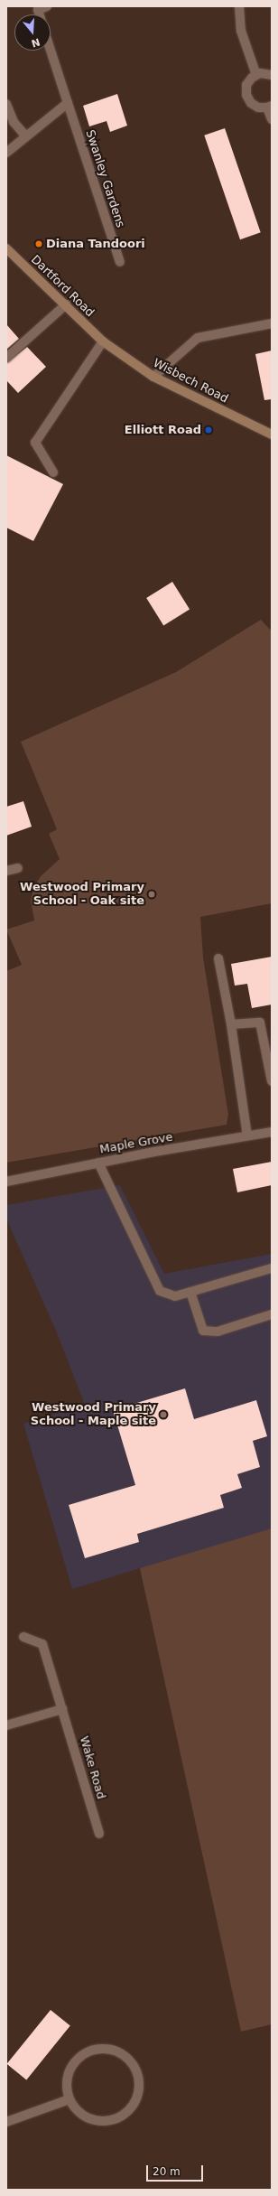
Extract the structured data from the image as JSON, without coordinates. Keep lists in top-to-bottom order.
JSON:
{
  "streets": {
    "main road": ["Dartford Road", "Wisbech Road"],
    "street": ["Swanley Gardens", "Maple Grove", "Wake Road"]
  },
  "crossings": [
    ["Dartford Road", "Wisbech Road"]
  ],
  "places": [
    "Diana Tandoori",
    "Elliott Road",
    "Westwood Primary School - Oak site",
    "Westwood Primary School - Maple site"
  ],
  "scale_bar": "20 m",
  "north": "bottom"
}
